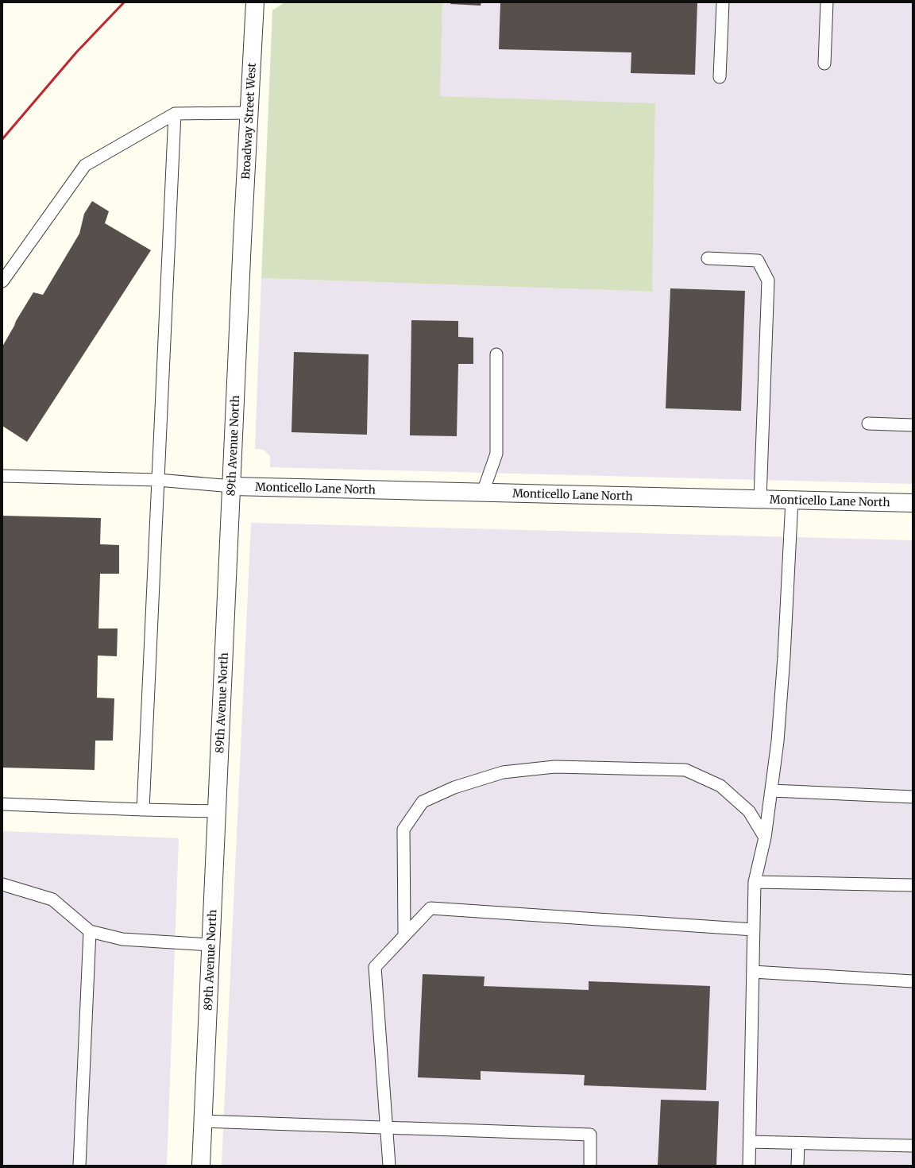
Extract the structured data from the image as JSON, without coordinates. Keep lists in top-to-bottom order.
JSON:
{
  "streets": {
    "street": ["Broadway Street West", "89th Avenue North", "Monticello Lane North"]
  },
  "crossings": [
    ["Broadway Street West", "89th Avenue North"],
    ["89th Avenue North", "Monticello Lane North"]
  ]
}
